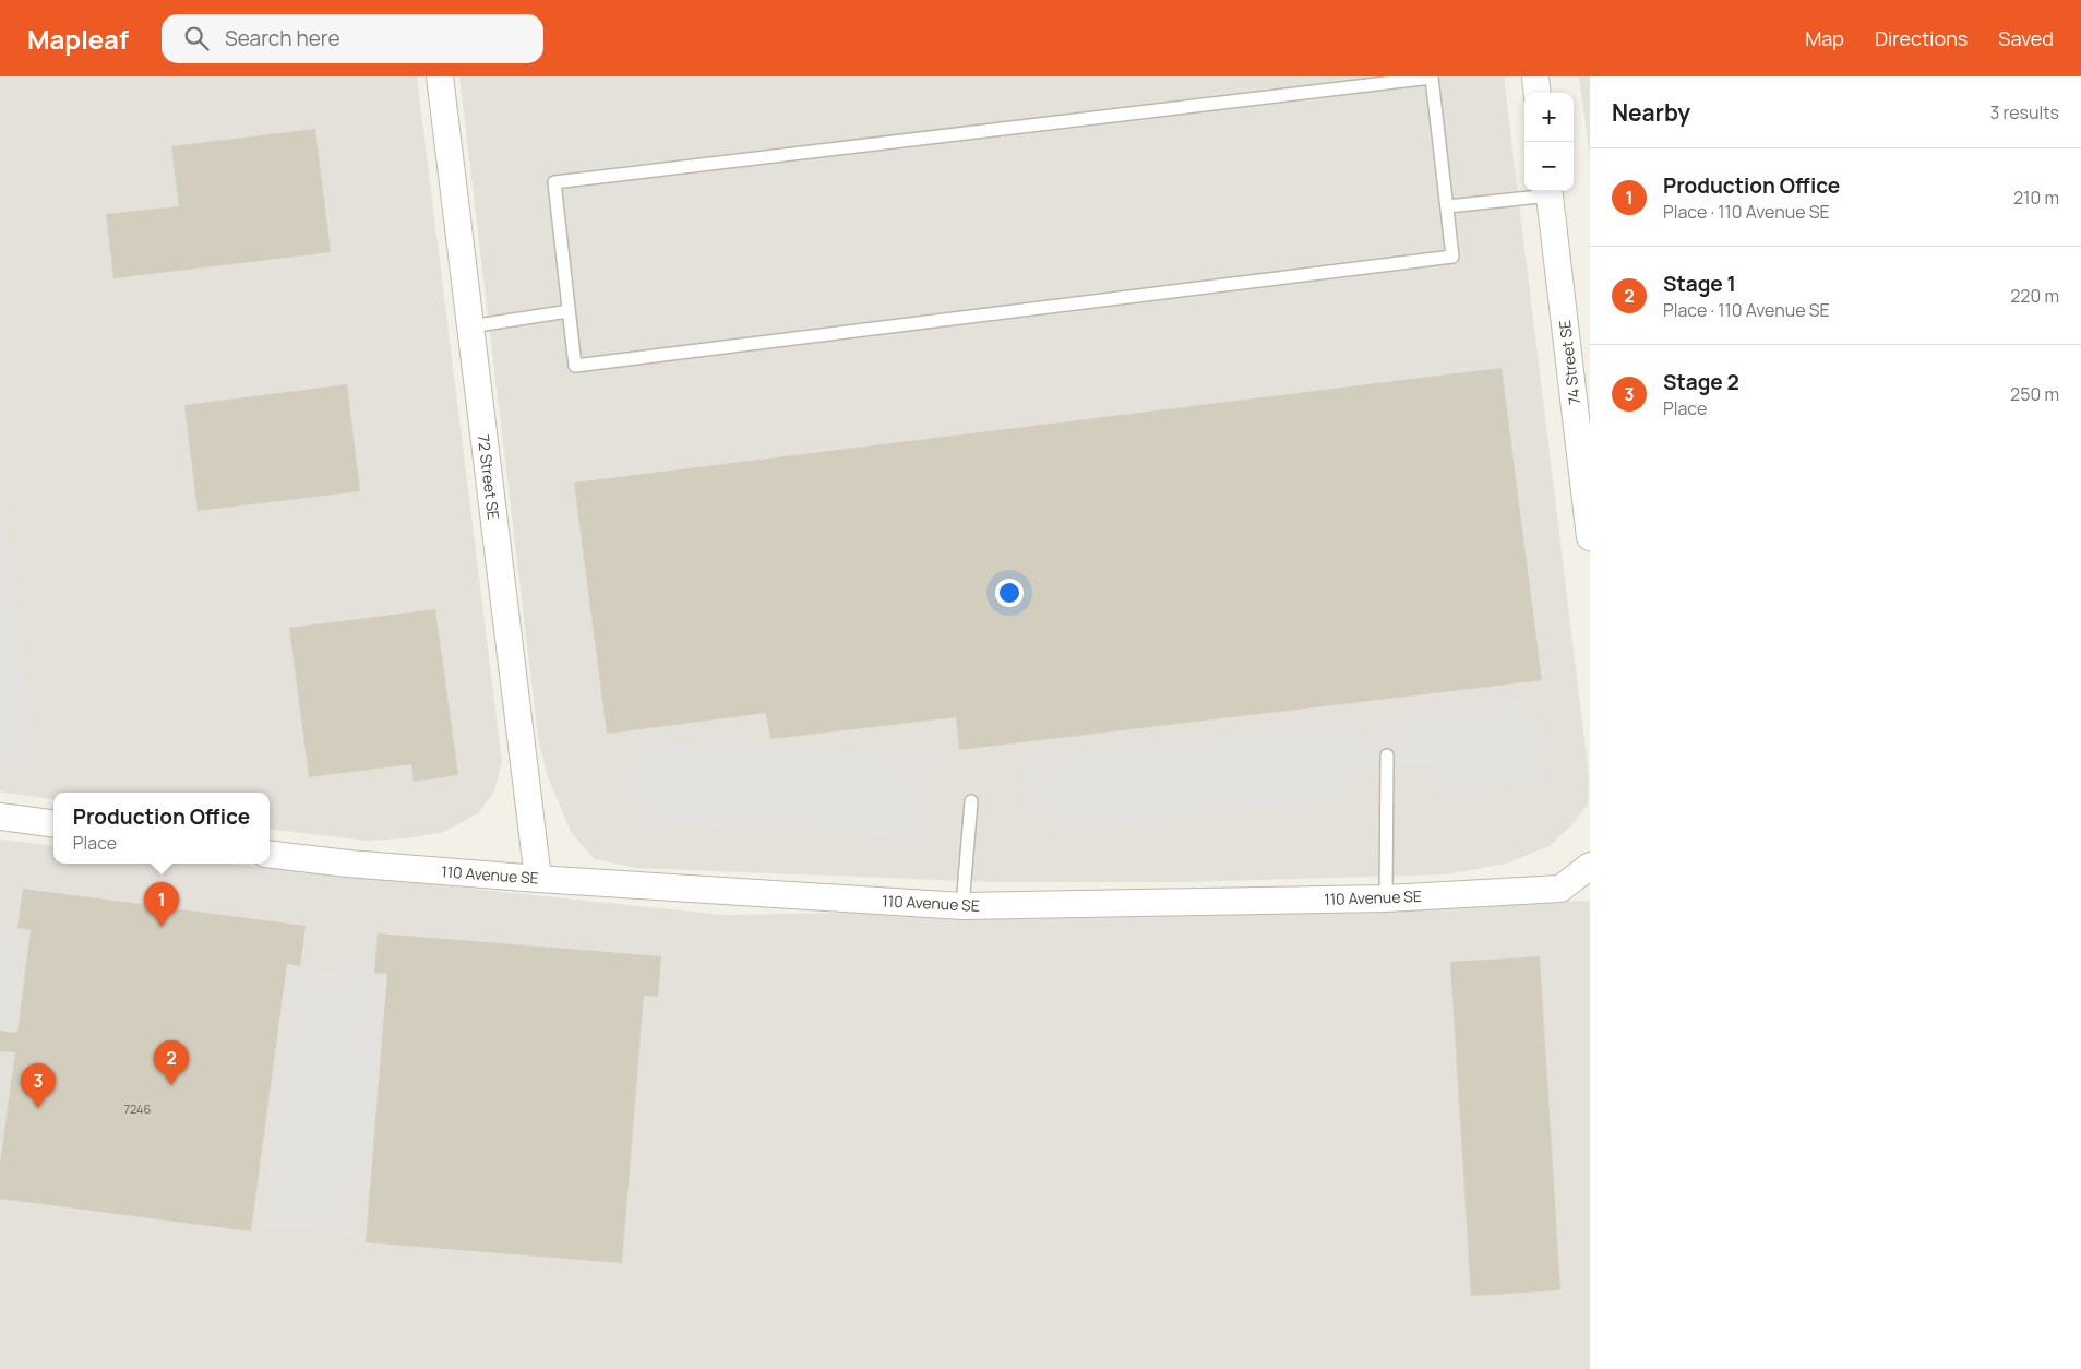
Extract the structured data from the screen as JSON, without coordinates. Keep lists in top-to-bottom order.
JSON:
{
  "streets": {
    "street": ["74 Street SE", "72 Street SE", "110 Avenue SE"]
  },
  "crossings": [
    ["72 Street SE", "110 Avenue SE"]
  ],
  "house_numbers": ["7246"],
  "page": {
    "header": "Mapleaf",
    "search": "Search here",
    "nav": ["Map", "Directions", "Saved"],
    "heading": ["Nearby", "3 results"],
    "map_buttons": ["+", "−"],
    "list": [
      {
        "mark": "1",
        "name": "Production Office",
        "note": "Place · 110 Avenue SE",
        "value": "210 m"
      },
      {
        "mark": "2",
        "name": "Stage 1",
        "note": "Place · 110 Avenue SE",
        "value": "220 m"
      },
      {
        "mark": "3",
        "name": "Stage 2",
        "note": "Place",
        "value": "250 m"
      }
    ],
    "popup": ["Production Office", "Place"],
    "pins": ["1", "2", "3"]
  }
}
